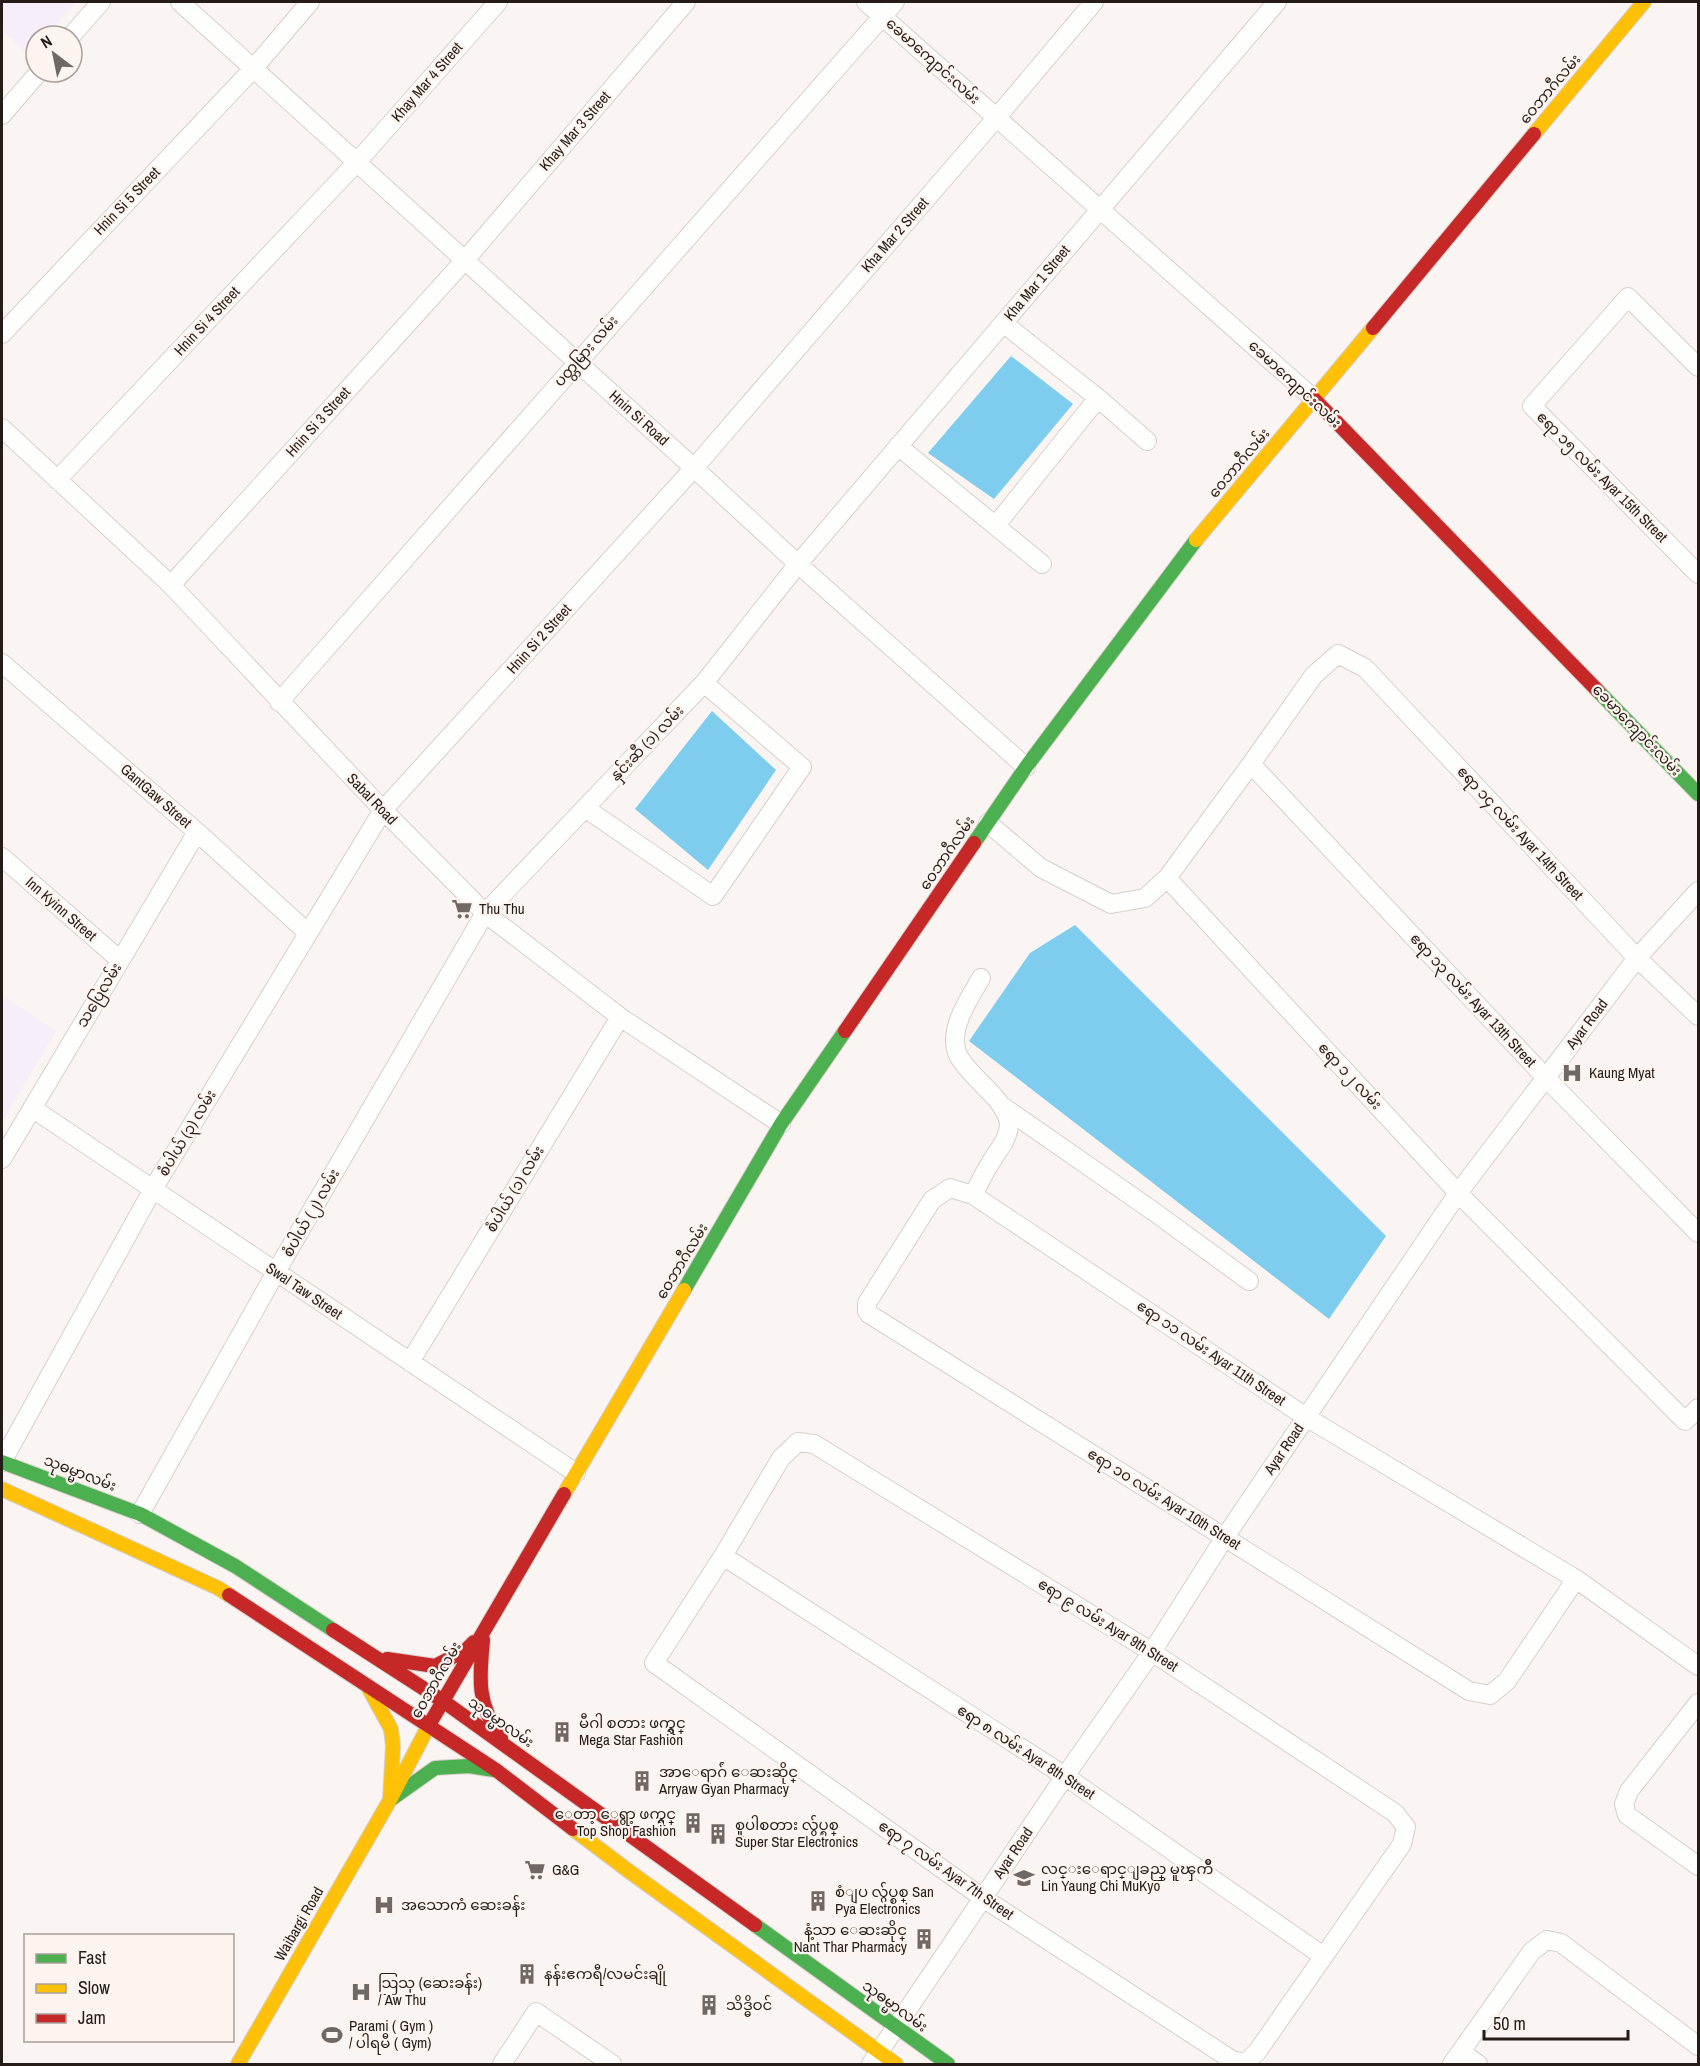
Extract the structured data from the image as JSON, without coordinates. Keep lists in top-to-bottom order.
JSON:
{
  "streets": {
    "main road": [
      "ခေမာကျောင်းလမ်း",
      "ဝေဘာဂီလမ်း",
      "သုဓမ္မာလမ်း",
      "Waibargi Road"
    ],
    "street": [
      "Khay Mar 4 Street",
      "Khay Mar 3 Street",
      "Hnin Si 5 Street",
      "Kha Mar 2 Street",
      "Kha Mar 1 Street",
      "Hnin Si 4 Street",
      "ပတ္တမြား လမ်း",
      "Hnin Si Road",
      "Hnin Si 3 Street",
      "ဧရာ ၁၅ လမ်း Ayar 15th Street",
      "Hnin Si 2 Street",
      "နှင်းဆီ (၁) လမ်း",
      "GantGaw Street",
      "Sabal Road",
      "ဧရာ ၁၄ လမ်း Ayar 14th Street",
      "Inn Kyinn Street",
      "သပြေလမ်း",
      "ဧရာ ၁၃ လမ်း Ayar 13th Street",
      "Ayar Road",
      "ဧရာ ၁၂ လမ်း",
      "စံပါယ် (၃) လမ်း",
      "စံပါယ် (၁) လမ်း",
      "စံပါယ် (၂) လမ်း",
      "Swal Taw Street",
      "ဧရာ ၁၁ လမ်း Ayar 11th Street",
      "ဧရာ ၁၀ လမ်း Ayar 10th Street",
      "ဧရာ ၉ လမ်း Ayar 9th Street",
      "ဧရာ ၈ လမ်း Ayar 8th Street",
      "ဧရာ ၇ လမ်း Ayar 7th Street"
    ]
  },
  "crossings": [
    ["ခေမာကျောင်းလမ်း", "ဝေဘာဂီလမ်း"],
    ["ခေမာကျောင်းလမ်း", "Kha Mar 2 Street"],
    ["ခေမာကျောင်းလမ်း", "Kha Mar 1 Street"],
    ["ခေမာကျောင်းလမ်း", "ပတ္တမြား လမ်း"],
    ["Khay Mar 4 Street", "Hnin Si 4 Street"],
    ["Khay Mar 4 Street", "Hnin Si Road"],
    ["ဝေဘာဂီလမ်း", "Hnin Si Road"],
    ["ဝေဘာဂီလမ်း", "Sabal Road"],
    ["ဝေဘာဂီလမ်း", "Swal Taw Street"],
    ["ဝေဘာဂီလမ်း", "သုဓမ္မာလမ်း"],
    ["ဝေဘာဂီလမ်း", "Waibargi Road"],
    ["Khay Mar 3 Street", "Hnin Si Road"],
    ["Khay Mar 3 Street", "Hnin Si 3 Street"],
    ["Hnin Si 5 Street", "Hnin Si Road"],
    ["Kha Mar 2 Street", "Hnin Si Road"],
    ["Kha Mar 2 Street", "Hnin Si 2 Street"],
    ["Kha Mar 1 Street", "Hnin Si Road"],
    ["Kha Mar 1 Street", "နှင်းဆီ (၁) လမ်း"],
    ["Hnin Si 4 Street", "Hnin Si Road"],
    ["Hnin Si 4 Street", "Sabal Road"],
    ["ပတ္တမြား လမ်း", "Hnin Si Road"],
    ["ပတ္တမြား လမ်း", "Sabal Road"],
    ["Hnin Si Road", "Hnin Si 3 Street"],
    ["Hnin Si Road", "Hnin Si 2 Street"],
    ["Hnin Si Road", "နှင်းဆီ (၁) လမ်း"],
    ["Hnin Si 3 Street", "Sabal Road"],
    ["Hnin Si 2 Street", "Sabal Road"],
    ["Hnin Si 2 Street", "စံပါယ် (၃) လမ်း"],
    ["နှင်းဆီ (၁) လမ်း", "Sabal Road"],
    ["နှင်းဆီ (၁) လမ်း", "စံပါယ် (၂) လမ်း"],
    ["GantGaw Street", "သပြေလမ်း"],
    ["GantGaw Street", "စံပါယ် (၃) လမ်း"],
    ["Sabal Road", "စံပါယ် (၃) လမ်း"],
    ["Sabal Road", "စံပါယ် (၁) လမ်း"],
    ["Sabal Road", "စံပါယ် (၂) လမ်း"],
    ["ဧရာ ၁၄ လမ်း Ayar 14th Street", "ဧရာ ၁၃ လမ်း Ayar 13th Street"],
    ["ဧရာ ၁၄ လမ်း Ayar 14th Street", "Ayar Road"],
    ["Inn Kyinn Street", "သပြေလမ်း"],
    ["သပြေလမ်း", "Swal Taw Street"],
    ["ဧရာ ၁၃ လမ်း Ayar 13th Street", "Ayar Road"],
    ["Ayar Road", "ဧရာ ၁၂ လမ်း"],
    ["Ayar Road", "ဧရာ ၁၁ လမ်း Ayar 11th Street"],
    ["Ayar Road", "သုဓမ္မာလမ်း"],
    ["Ayar Road", "ဧရာ ၁၀ လမ်း Ayar 10th Street"],
    ["Ayar Road", "ဧရာ ၉ လမ်း Ayar 9th Street"],
    ["Ayar Road", "ဧရာ ၈ လမ်း Ayar 8th Street"],
    ["Ayar Road", "ဧရာ ၇ လမ်း Ayar 7th Street"],
    ["စံပါယ် (၃) လမ်း", "Swal Taw Street"],
    ["စံပါယ် (၃) လမ်း", "သုဓမ္မာလမ်း"],
    ["စံပါယ် (၁) လမ်း", "Swal Taw Street"],
    ["စံပါယ် (၂) လမ်း", "Swal Taw Street"],
    ["စံပါယ် (၂) လမ်း", "သုဓမ္မာလမ်း"],
    ["ဧရာ ၁၁ လမ်း Ayar 11th Street", "ဧရာ ၁၀ လမ်း Ayar 10th Street"],
    ["ဧရာ ၉ လမ်း Ayar 9th Street", "ဧရာ ၈ လမ်း Ayar 8th Street"],
    ["ဧရာ ၉ လမ်း Ayar 9th Street", "ဧရာ ၇ လမ်း Ayar 7th Street"],
    ["ဧရာ ၈ လမ်း Ayar 8th Street", "ဧရာ ၇ လမ်း Ayar 7th Street"]
  ],
  "places": {
    "supermarket": ["Thu Thu", "G&G"],
    "hospital": ["Kaung Myat", "အသောကံ ဆေးခန်း", "သြသု (ဆေးခန်း) / Aw Thu"],
    "building": [
      "မီဂါ စတား ဖက္ရွင္ Mega Star Fashion",
      "အာေရာဂ်ံ ေဆးဆိုင္ Arryaw Gyan Pharmacy",
      "ေတာ့ ေရွာ့ ဖက္ရွင္ Top Shop Fashion",
      "စူပါစတား လ်ွပ္စစ္ Super Star Electronics",
      "စံျပ လ်ွပ္စစ္ San Pya Electronics",
      "နံ့သာ ေဆးဆိုင္ Nant Thar Pharmacy",
      "နန်းဧကရီ/လမင်းချို",
      "သိဒ္ဓိဝင်"
    ],
    "school or university": ["လင္းေရာင္ျခည္ မူၾကိဳ Lin Yaung Chi MuKyo"],
    "sports": ["Parami ( Gym ) / ပါရမီ ( Gym)"]
  },
  "legend": ["Fast", "Slow", "Jam"],
  "scale_bar": "50 m",
  "north": "top left"
}
